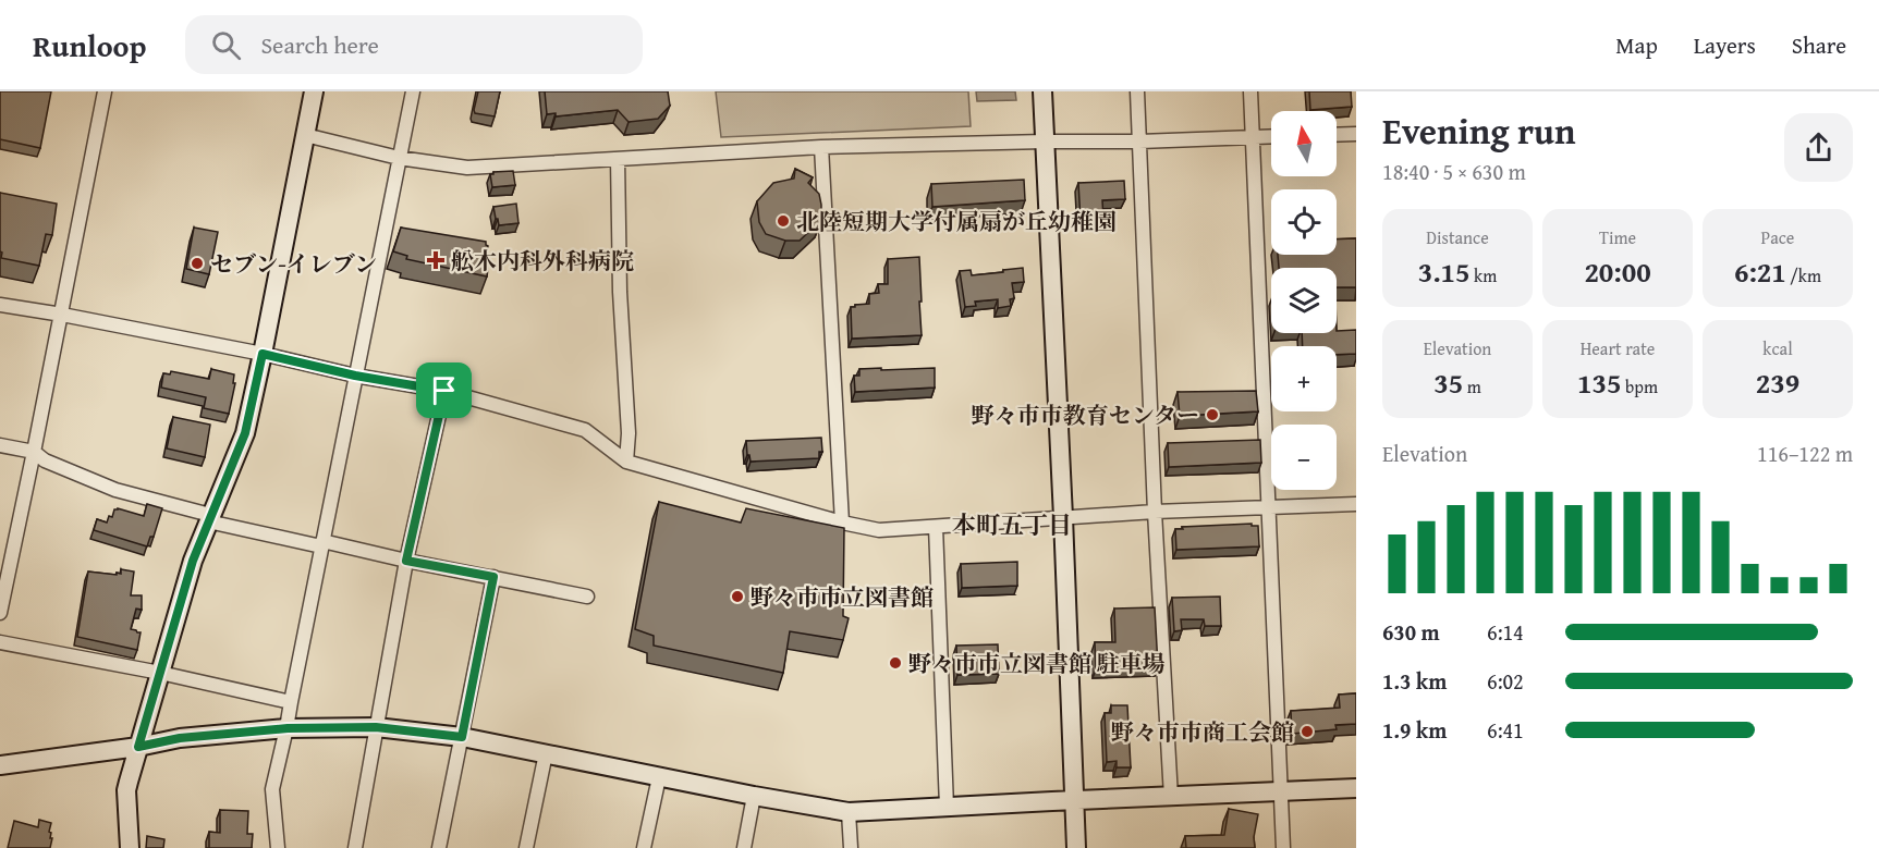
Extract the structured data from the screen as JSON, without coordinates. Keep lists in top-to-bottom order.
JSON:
{
  "districts": ["本町五丁目"],
  "places": {
    "other": [
      "北陸短期大学付属扇が丘幼稚園",
      "セブン-イレブン",
      "野々市市教育センター",
      "野々市市立図書館",
      "野々市市立図書館 駐車場",
      "野々市市商工会館"
    ],
    "health": ["舩木内科外科病院"]
  },
  "north": "top",
  "page": {
    "header": "Runloop",
    "search": "Search here",
    "nav": ["Map", "Layers", "Share"],
    "heading": ["Evening run", "18:40 · 5 × 630 m"],
    "map_buttons": ["+", "−"],
    "stats": [
      ["Distance", "3.15 km"],
      ["Time", "20:00"],
      ["Pace", "6:21 /km"],
      ["Elevation", "35 m"],
      ["Heart rate", "135 bpm"],
      ["kcal", "239"]
    ],
    "chart": ["Elevation", "116–122 m"],
    "list": [
      {
        "name": "630 m",
        "note": "6:14"
      },
      {
        "name": "1.3 km",
        "note": "6:02"
      },
      {
        "name": "1.9 km",
        "note": "6:41"
      }
    ]
  }
}
